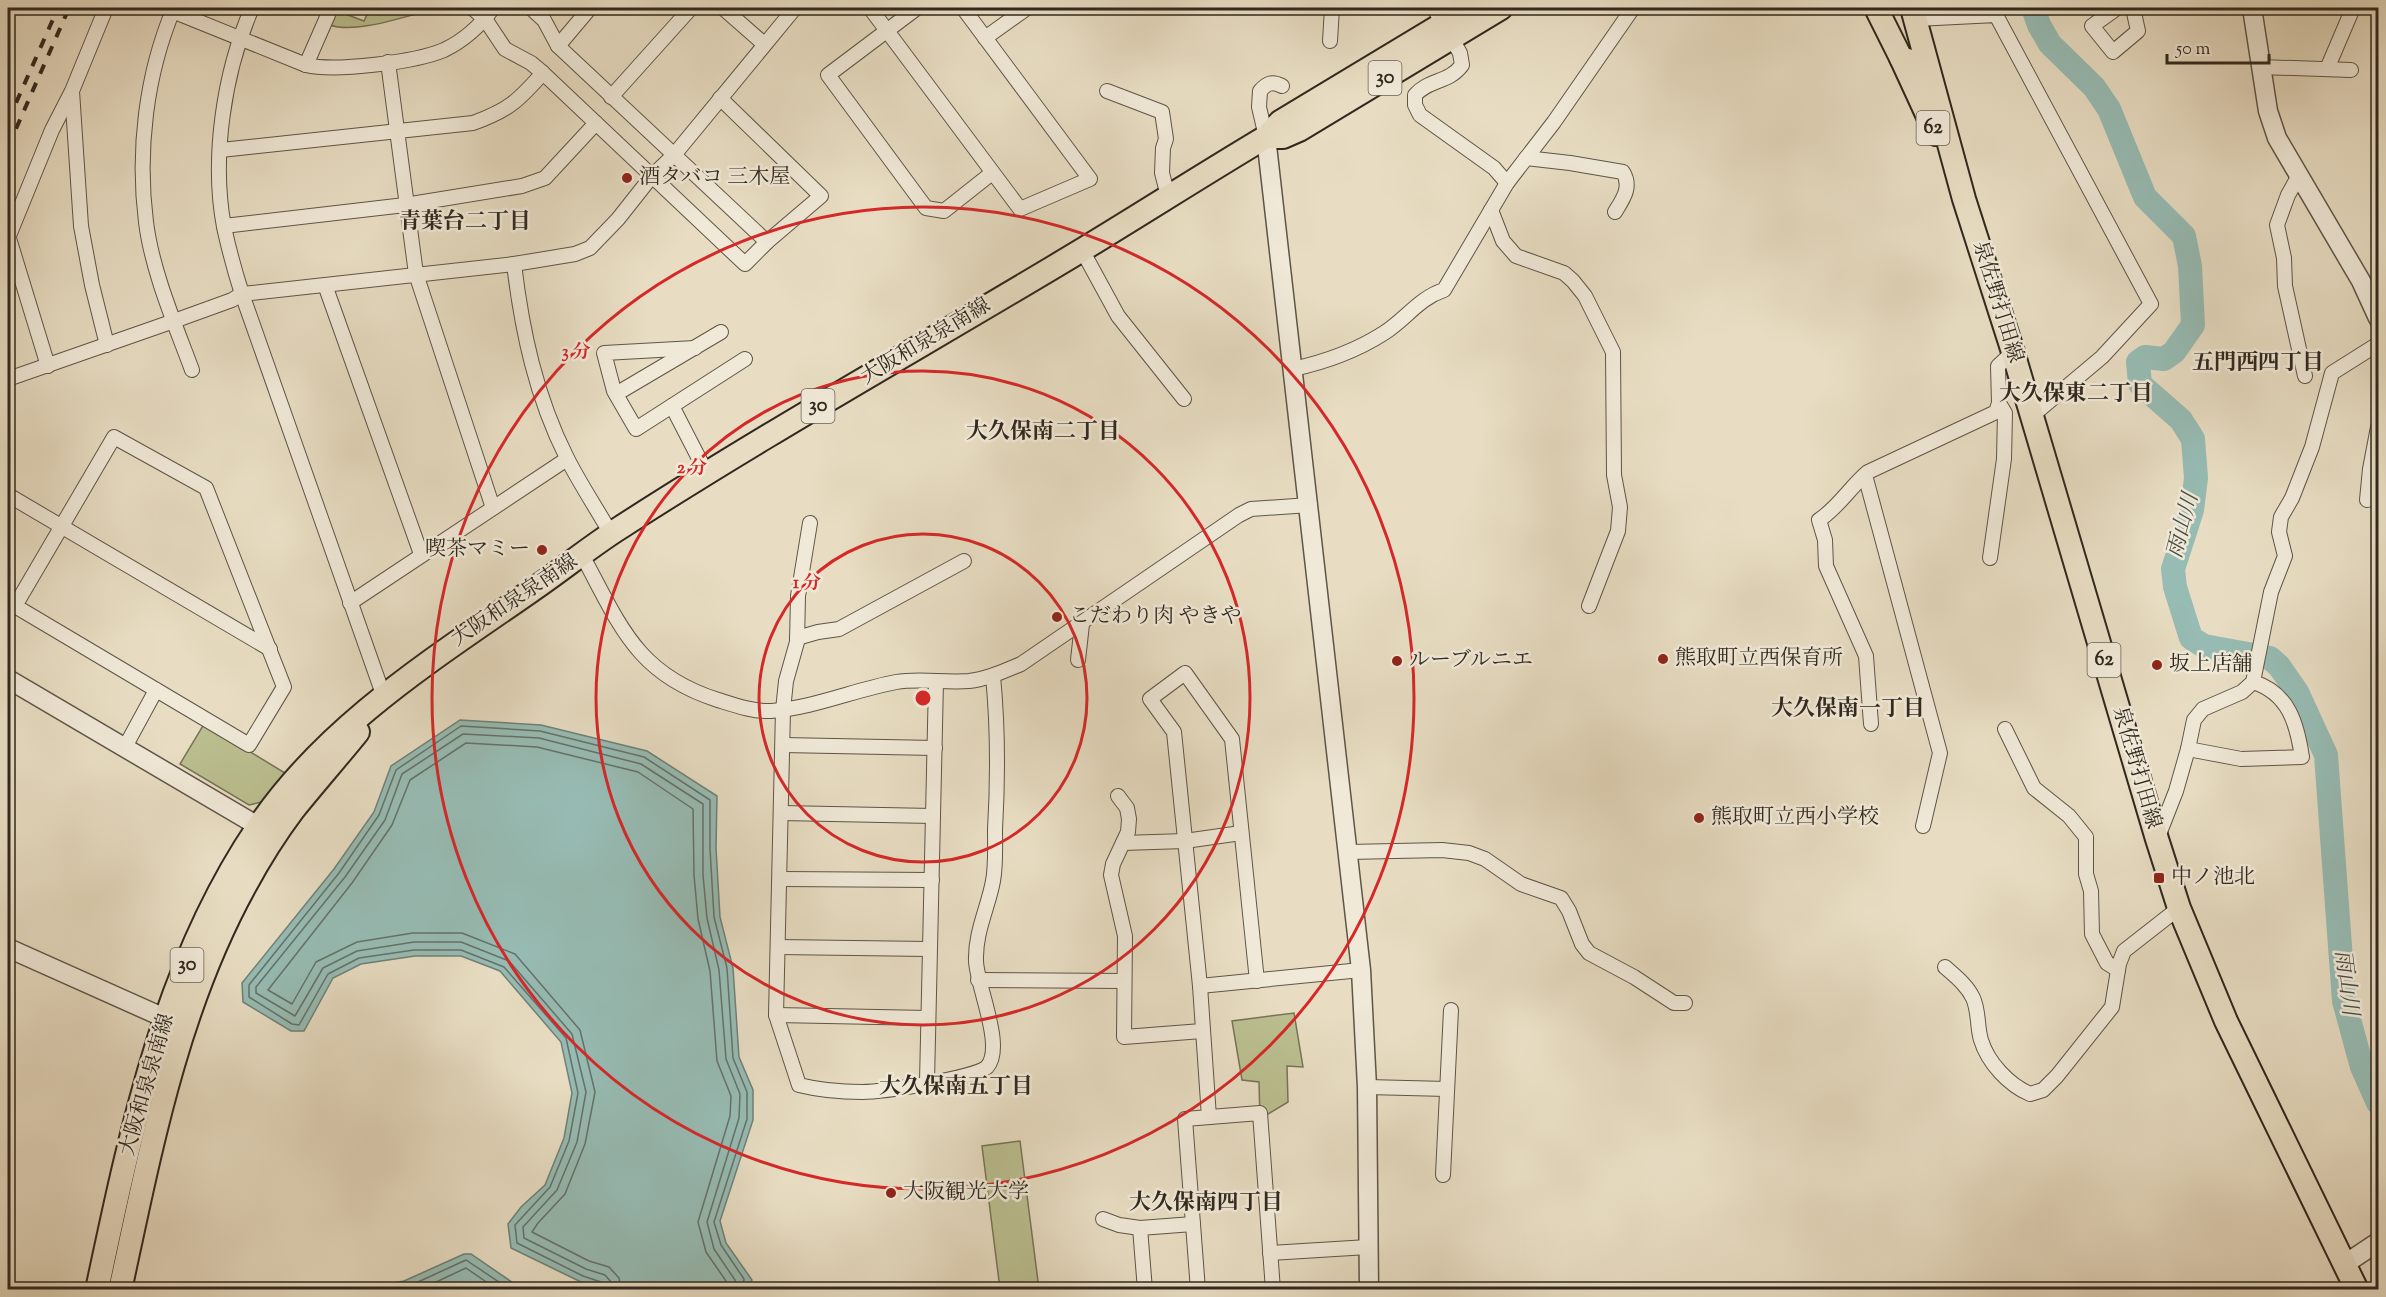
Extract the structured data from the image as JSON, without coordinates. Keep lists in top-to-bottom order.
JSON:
{
  "streets": {
    "main road": [
      "30",
      "62",
      "泉佐野打田線",
      "大阪和泉泉南線"
    ]
  },
  "crossings": [
    ["62", "泉佐野打田線"]
  ],
  "districts": [
    "青葉台二丁目",
    "五門西四丁目",
    "大久保東二丁目",
    "大久保南二丁目",
    "大久保南一丁目",
    "大久保南五丁目",
    "大久保南四丁目"
  ],
  "water": ["雨山川"],
  "places": {
    "other": [
      "酒タバコ 三木屋",
      "喫茶マミー",
      "こだわり肉 やきや",
      "熊取町立西保育所",
      "ルーブルニエ",
      "坂上店舗",
      "熊取町立西小学校",
      "大阪観光大学"
    ],
    "transit": ["中ノ池北"]
  },
  "scale_bar": "50 m",
  "rings": ["3 分", "2 分", "1 分"]
}
